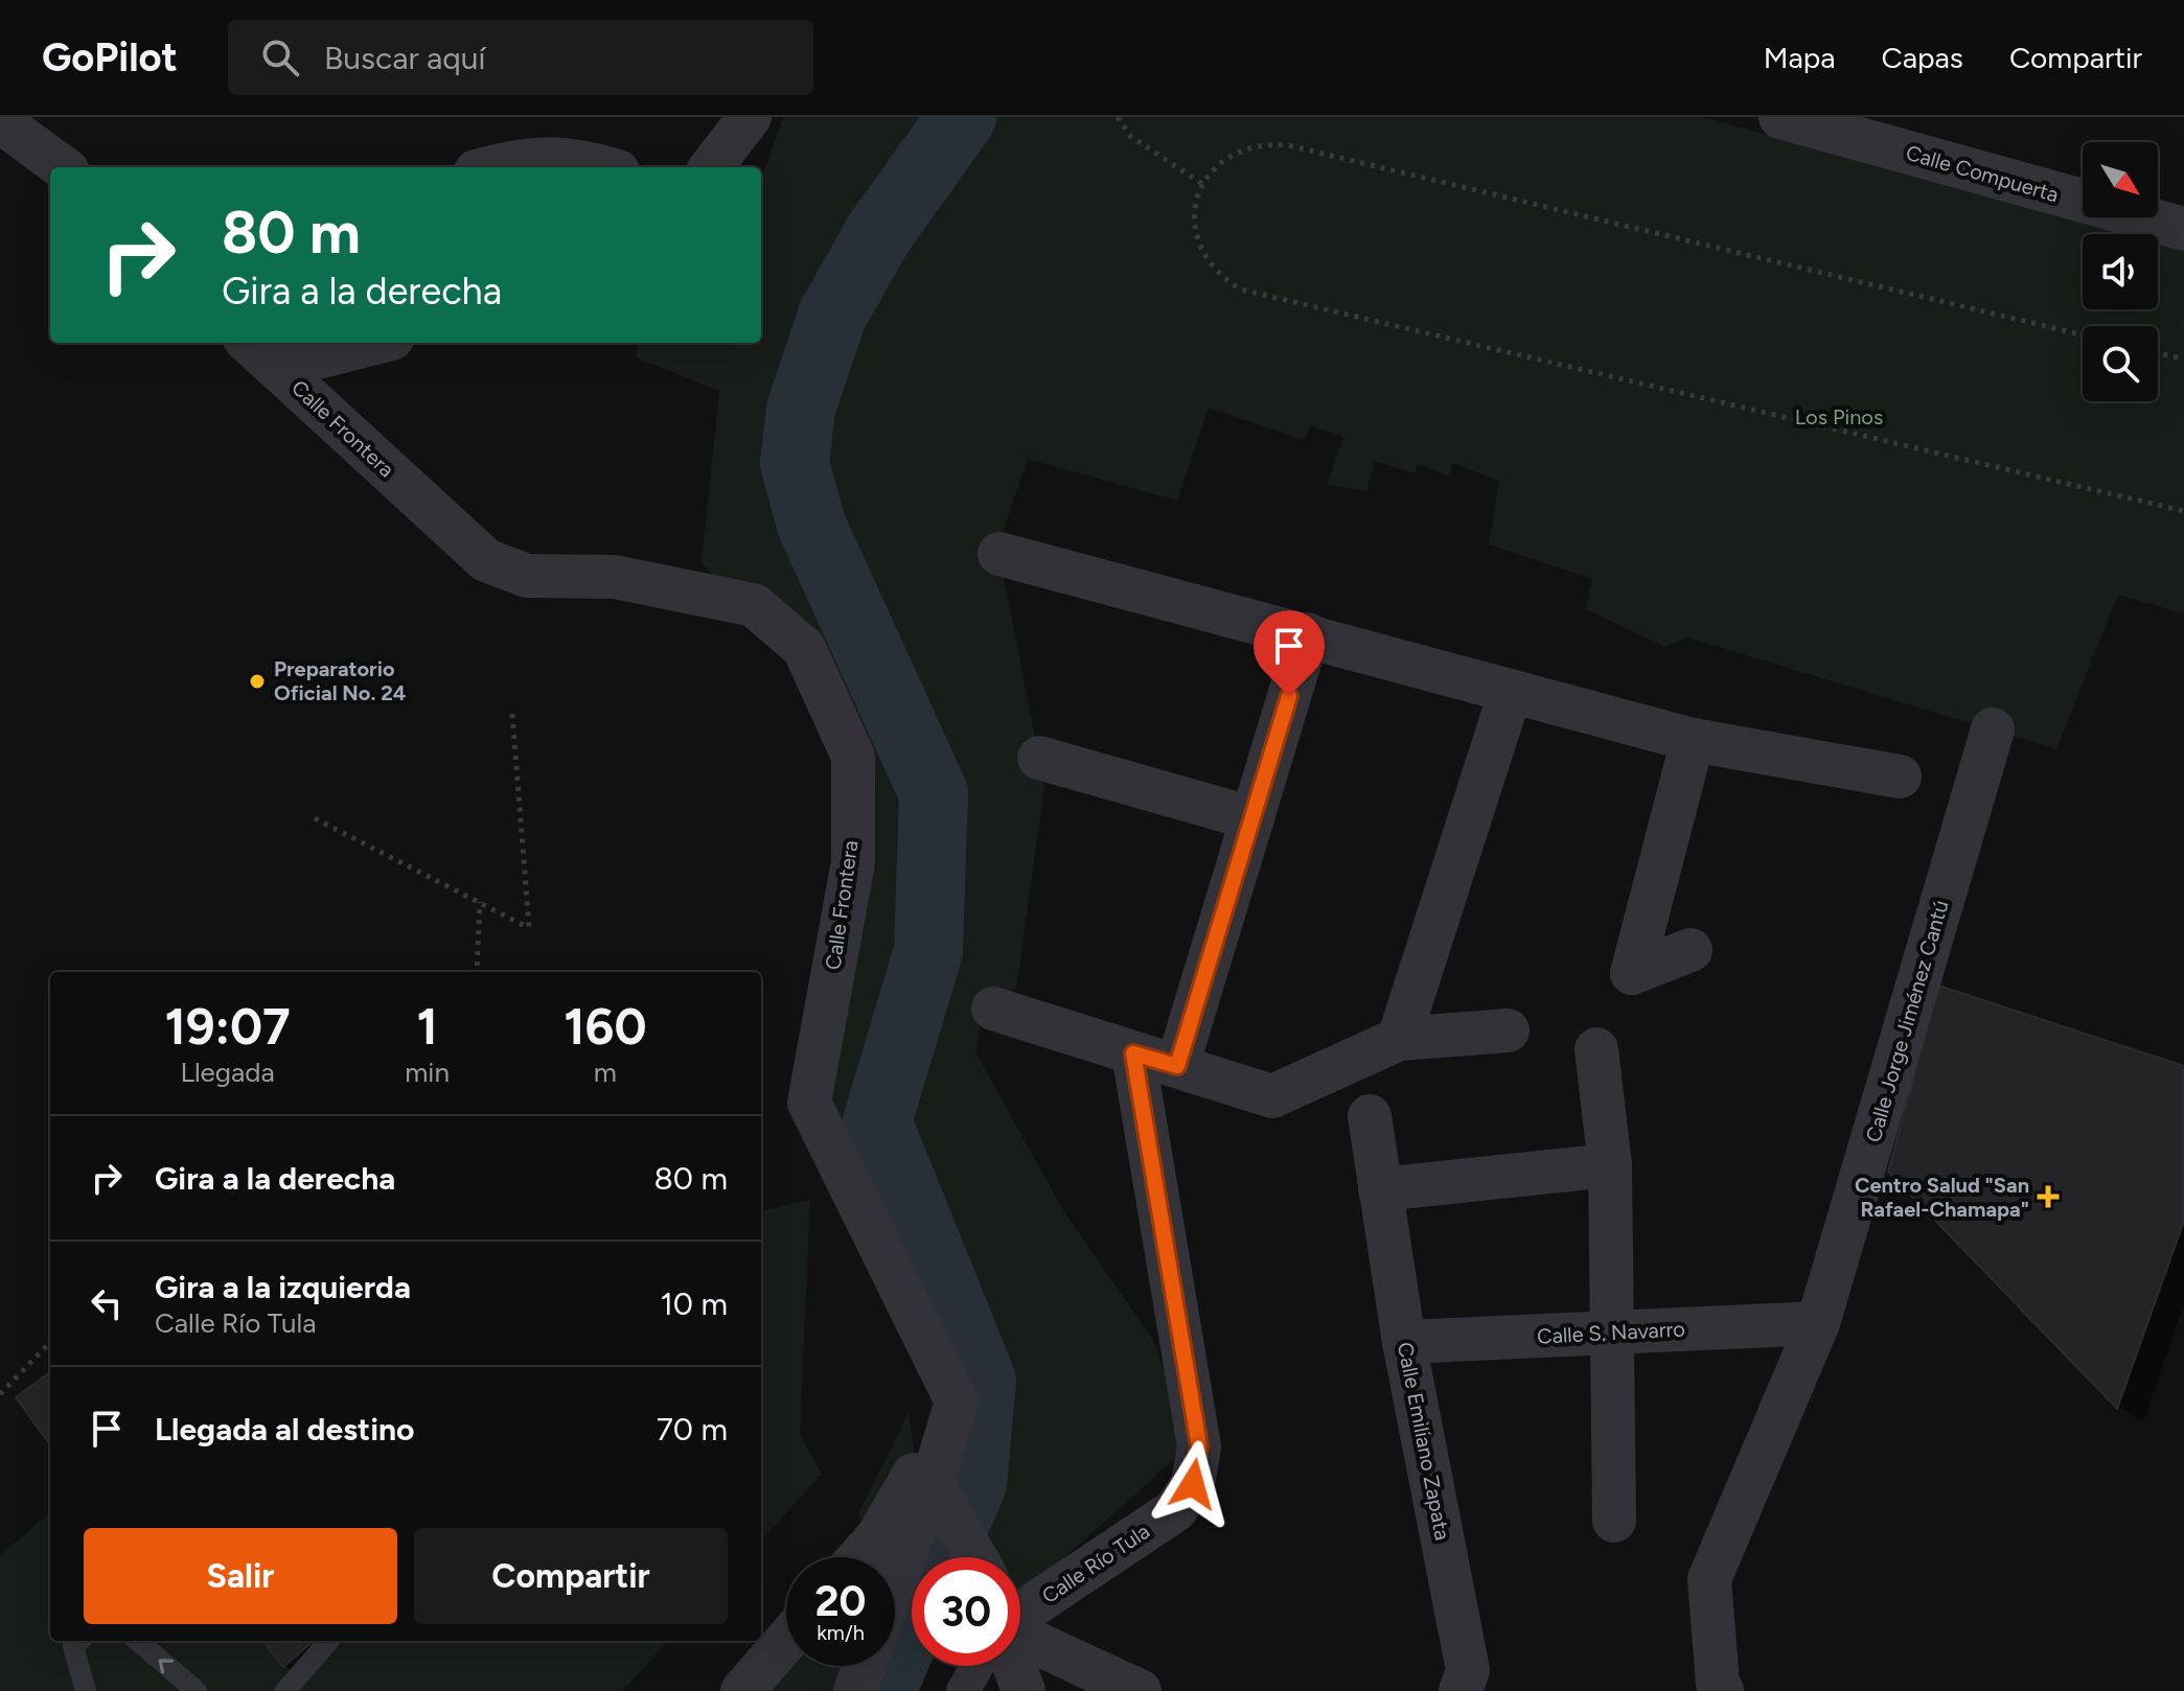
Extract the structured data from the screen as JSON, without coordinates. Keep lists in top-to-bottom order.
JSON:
{
  "streets": {
    "street": [
      "Calle Compuerta",
      "Calle Frontera",
      "Calle Jorge Jiménez Cantú",
      "Calle S. Navarro",
      "Calle Emiliano Zapata",
      "Calle Río Tula"
    ]
  },
  "crossings": [
    ["Calle Jorge Jiménez Cantú", "Calle S. Navarro"],
    ["Calle S. Navarro", "Calle Emiliano Zapata"]
  ],
  "parks": ["Los Pinos"],
  "places": {
    "other": ["Preparatorio Oficial No. 24"],
    "health": ["Centro Salud \"San Rafael-Chamapa\""]
  },
  "north": "bottom right",
  "page": {
    "header": "GoPilot",
    "search": "Buscar aquí",
    "nav": ["Mapa", "Capas", "Compartir"],
    "turn": ["80 m", "Gira a la derecha"],
    "eta": [
      "19:07",
      "Llegada",
      "1",
      "min",
      "160",
      "m"
    ],
    "list": [
      {
        "name": "Gira a la derecha",
        "value": "80 m"
      },
      {
        "name": "Gira a la izquierda",
        "note": "Calle Río Tula",
        "value": "10 m"
      },
      {
        "name": "Llegada al destino",
        "value": "70 m"
      }
    ],
    "buttons": ["Salir", "Compartir"],
    "speed": "20 km/h",
    "limit": "30"
  }
}
